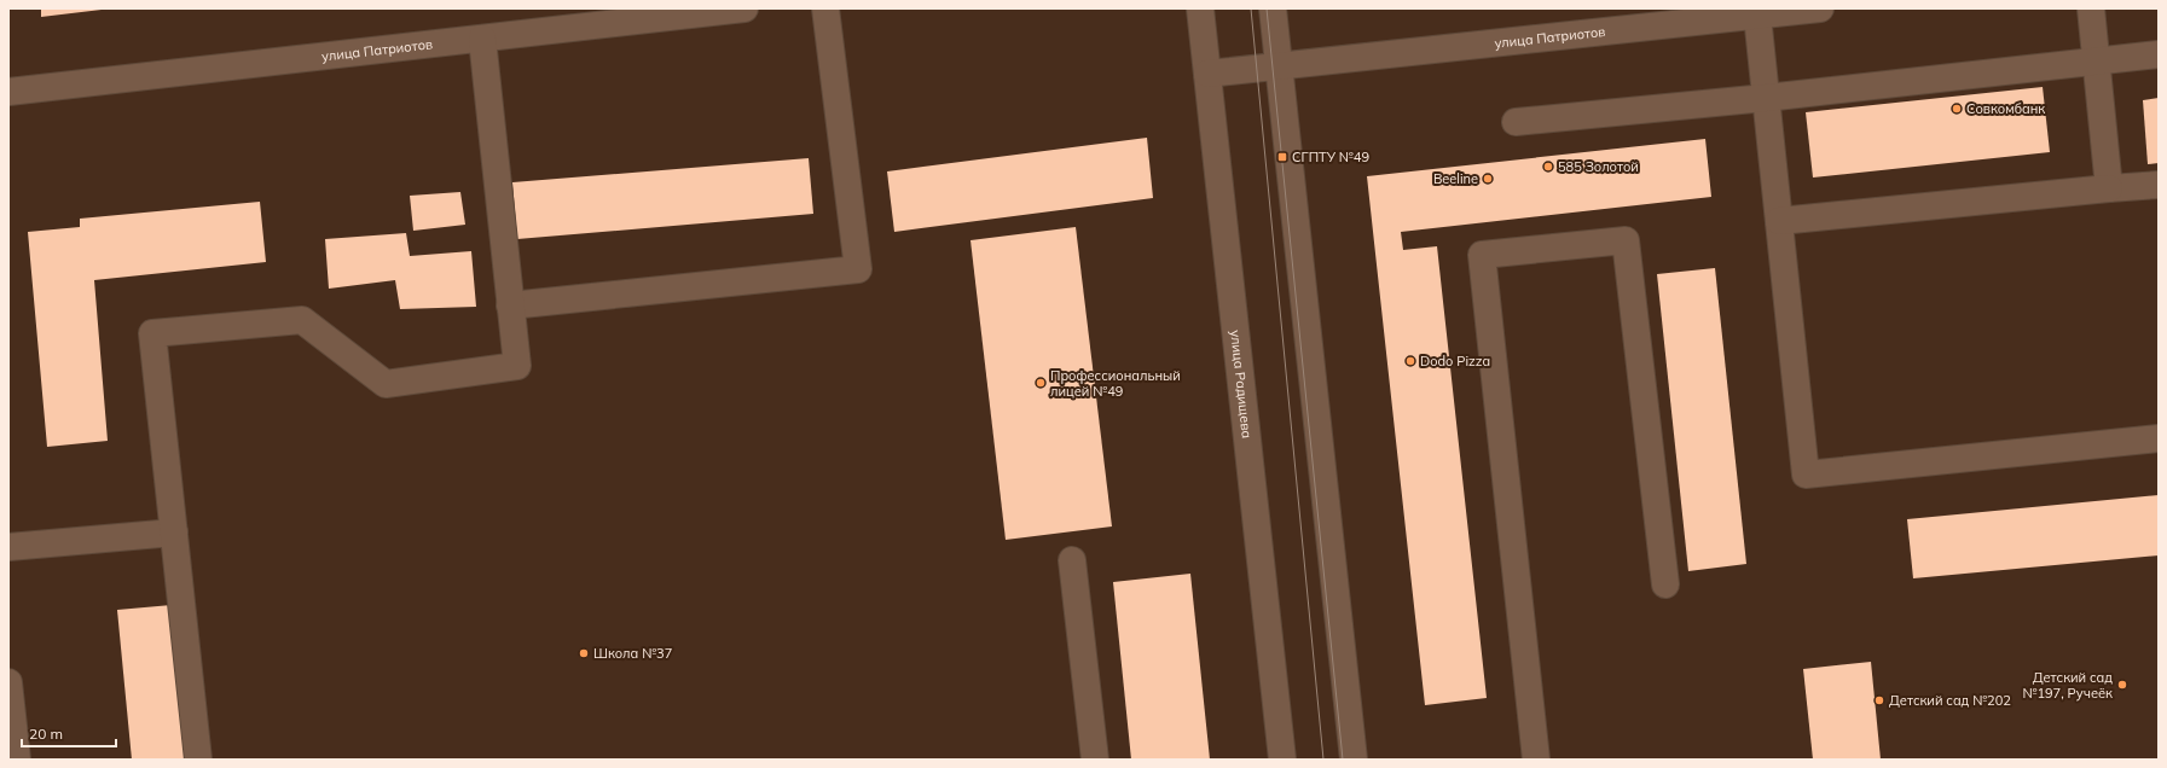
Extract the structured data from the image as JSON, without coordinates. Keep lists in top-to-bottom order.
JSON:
{
  "streets": {
    "street": ["улица Патриотов", "улица Радищева"]
  },
  "crossings": [
    ["улица Патриотов", "улица Радищева"]
  ],
  "places": {
    "other": [
      "Совкомбанк",
      "585 Золотой",
      "Beeline",
      "Dodo Pizza",
      "Профессиональный лицей №49",
      "Школа №37",
      "Детский сад №197, Ручеёк",
      "Детский сад №202"
    ],
    "transit": ["СГПТУ №49"]
  },
  "scale_bar": "20 m"
}
